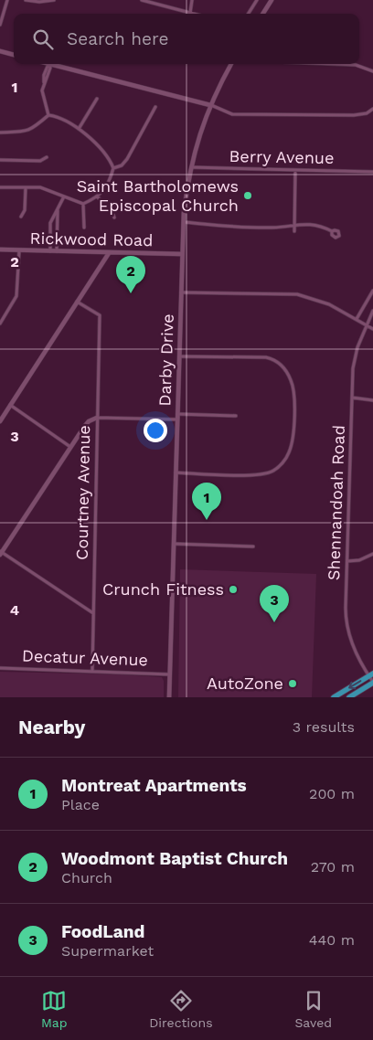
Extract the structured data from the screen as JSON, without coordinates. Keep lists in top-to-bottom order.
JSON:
{
  "streets": {
    "main road": ["Rickwood Road", "Darby Drive"],
    "street": [
      "Berry Avenue",
      "Courtney Avenue",
      "Shennandoah Road",
      "Decatur Avenue"
    ]
  },
  "crossings": [
    ["Berry Avenue", "Darby Drive"],
    ["Rickwood Road", "Darby Drive"],
    ["Darby Drive", "Decatur Avenue"],
    ["Courtney Avenue", "Decatur Avenue"]
  ],
  "places": ["Saint Bartholomews Episcopal Church", "Crunch Fitness", "AutoZone"],
  "page": {
    "search": "Search here",
    "pins": ["2", "1", "3"],
    "heading": ["Nearby", "3 results"],
    "list": [
      {
        "mark": "1",
        "name": "Montreat Apartments",
        "note": "Place",
        "value": "200 m"
      },
      {
        "mark": "2",
        "name": "Woodmont Baptist Church",
        "note": "Church",
        "value": "270 m"
      },
      {
        "mark": "3",
        "name": "FoodLand",
        "note": "Supermarket",
        "value": "440 m"
      }
    ],
    "nav": ["Map", "Directions", "Saved"]
  },
  "grid": {
    "rows": [
      "1",
      "2",
      "3",
      "4"
    ]
  }
}
